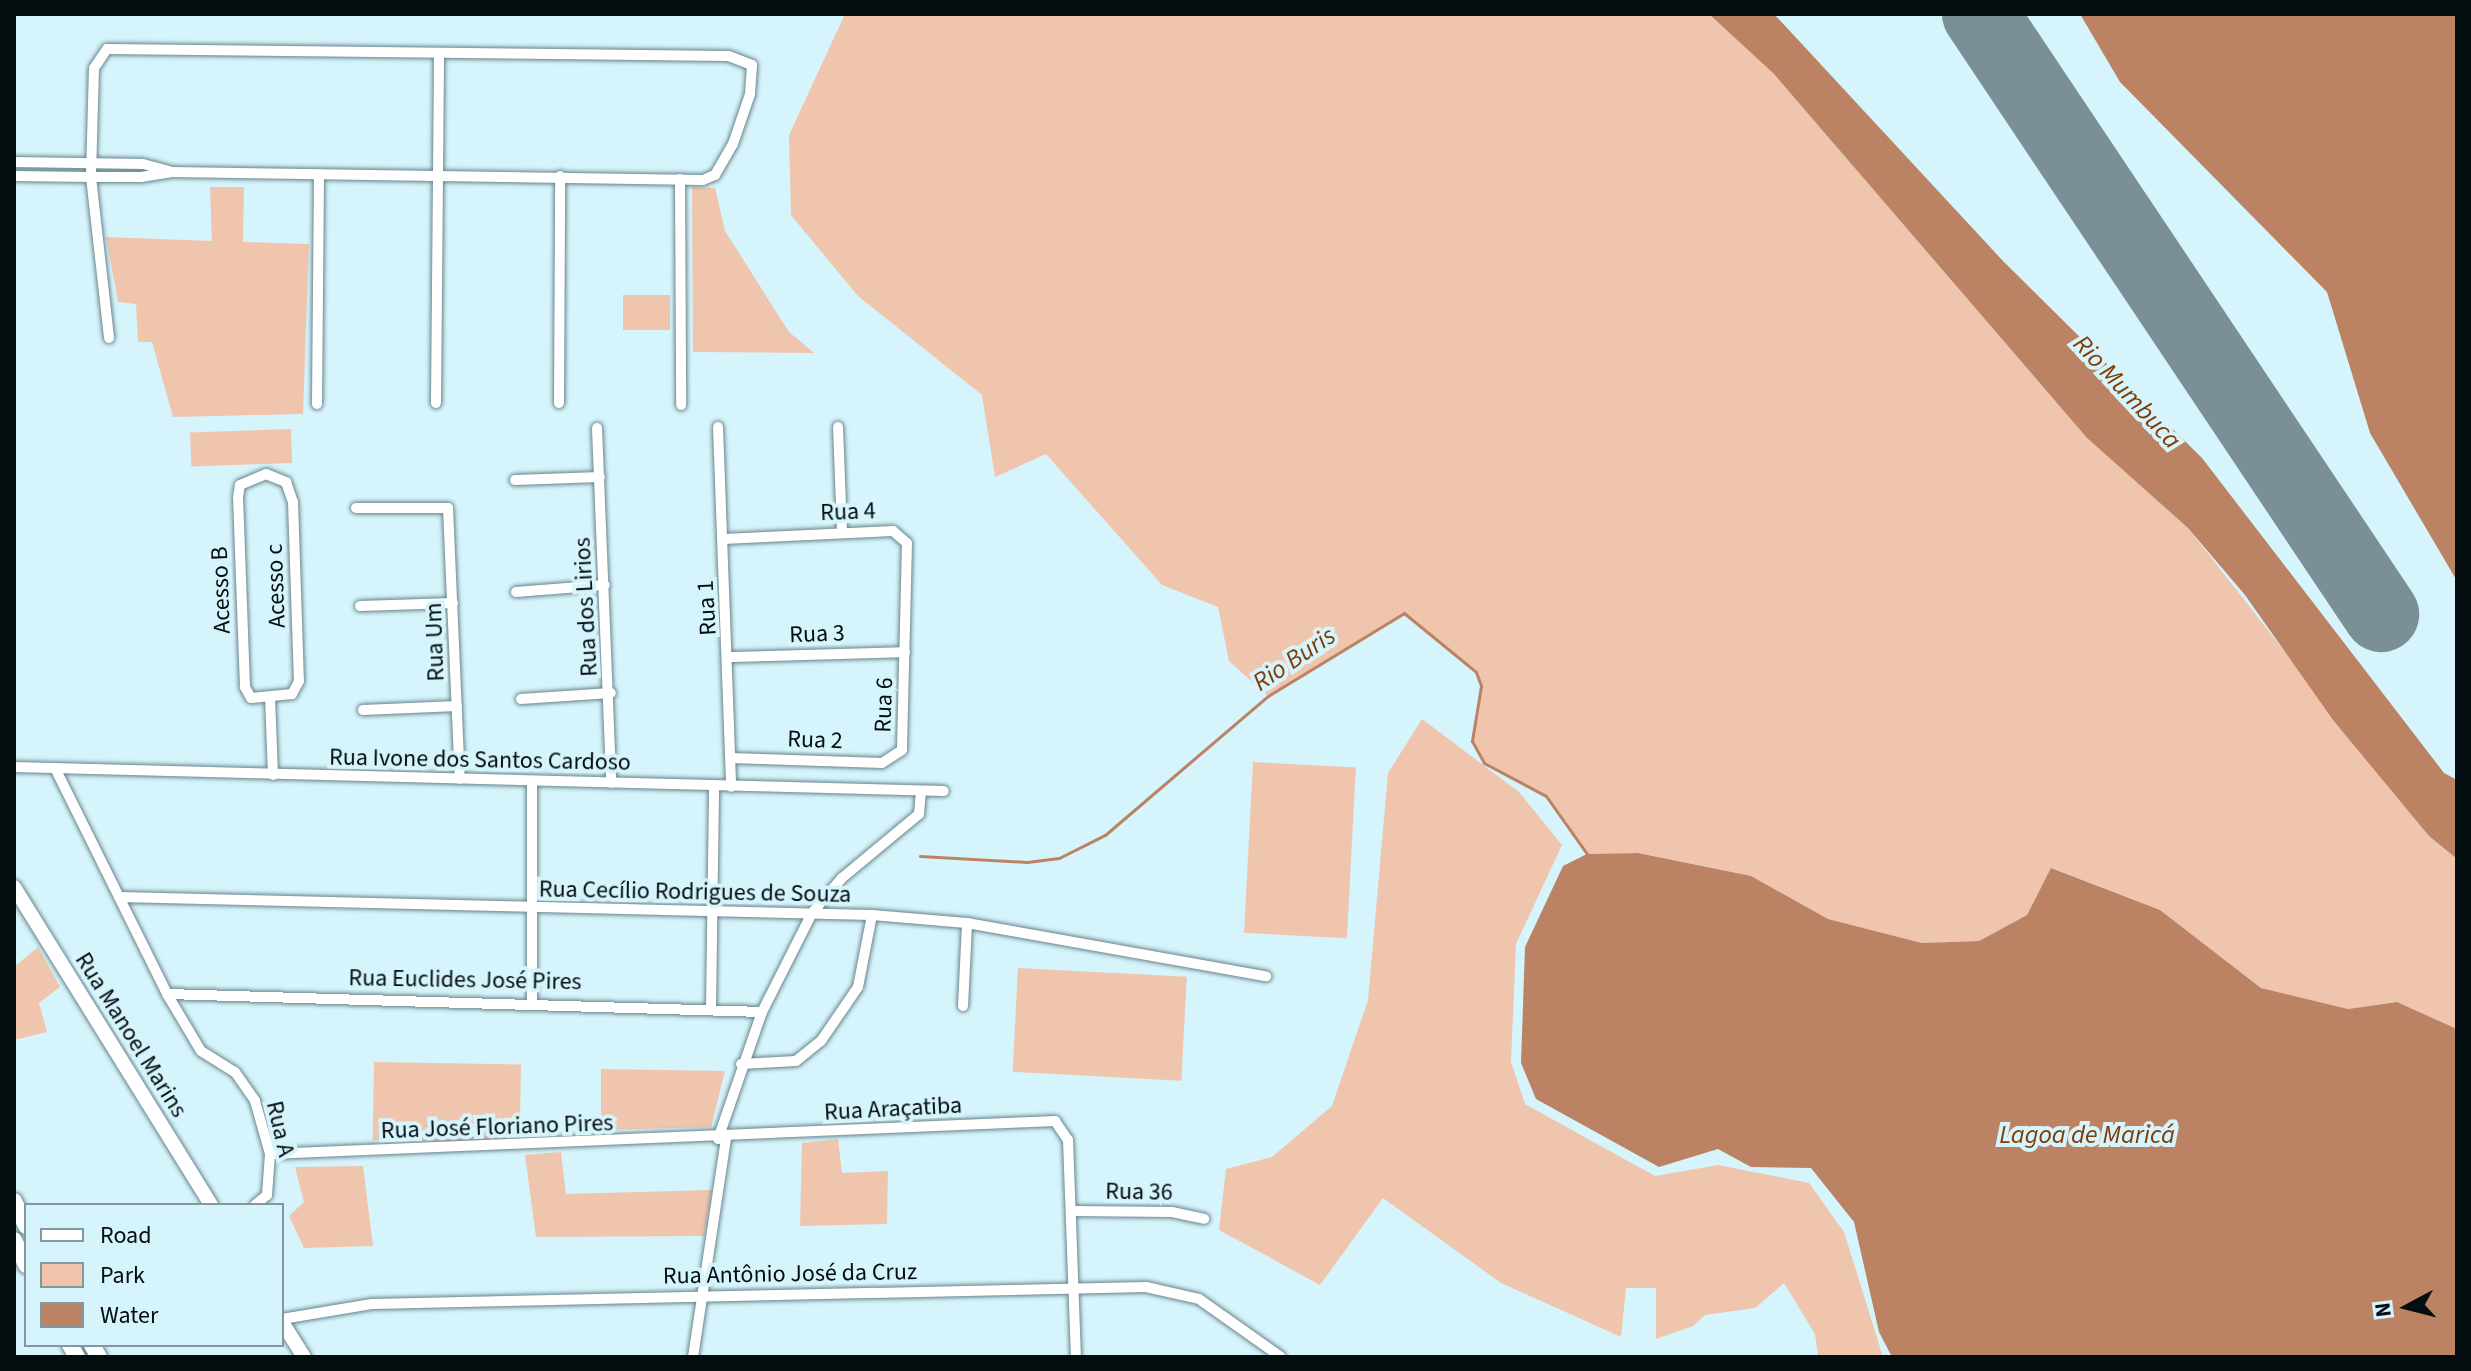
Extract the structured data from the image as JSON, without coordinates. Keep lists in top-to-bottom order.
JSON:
{
  "streets": {
    "main road": ["Rua Manoel Marins"],
    "street": [
      "Rua 4",
      "Acesso c",
      "Acesso B",
      "Rua dos Lirios",
      "Rua 1",
      "Rua 3",
      "Rua Um",
      "Rua 6",
      "Rua 2",
      "Rua Ivone dos Santos Cardoso",
      "Rua Cecílio Rodrigues de Souza",
      "Rua Euclides José Pires",
      "Rua Araçatiba",
      "Rua José Floriano Pires",
      "Rua A",
      "Rua 36",
      "Rua Antônio José da Cruz"
    ]
  },
  "crossings": [
    ["Rua 4", "Rua 1"],
    ["Rua 4", "Rua 3"],
    ["Rua 4", "Rua 6"],
    ["Acesso c", "Acesso B"],
    ["Rua dos Lirios", "Rua Ivone dos Santos Cardoso"],
    ["Rua 1", "Rua 3"],
    ["Rua 1", "Rua 2"],
    ["Rua 1", "Rua Ivone dos Santos Cardoso"],
    ["Rua 3", "Rua 6"],
    ["Rua Um", "Rua Ivone dos Santos Cardoso"],
    ["Rua 6", "Rua 2"],
    ["Rua Ivone dos Santos Cardoso", "Rua A"],
    ["Rua Cecílio Rodrigues de Souza", "Rua A"],
    ["Rua Euclides José Pires", "Rua A"],
    ["Rua Araçatiba", "Rua José Floriano Pires"],
    ["Rua Araçatiba", "Rua 36"],
    ["Rua José Floriano Pires", "Rua A"]
  ],
  "water": ["Rio Mumbuca", "Rio Buris", "Lagoa de Maricá"],
  "legend": ["Road", "Park", "Water"],
  "north": "left"
}
